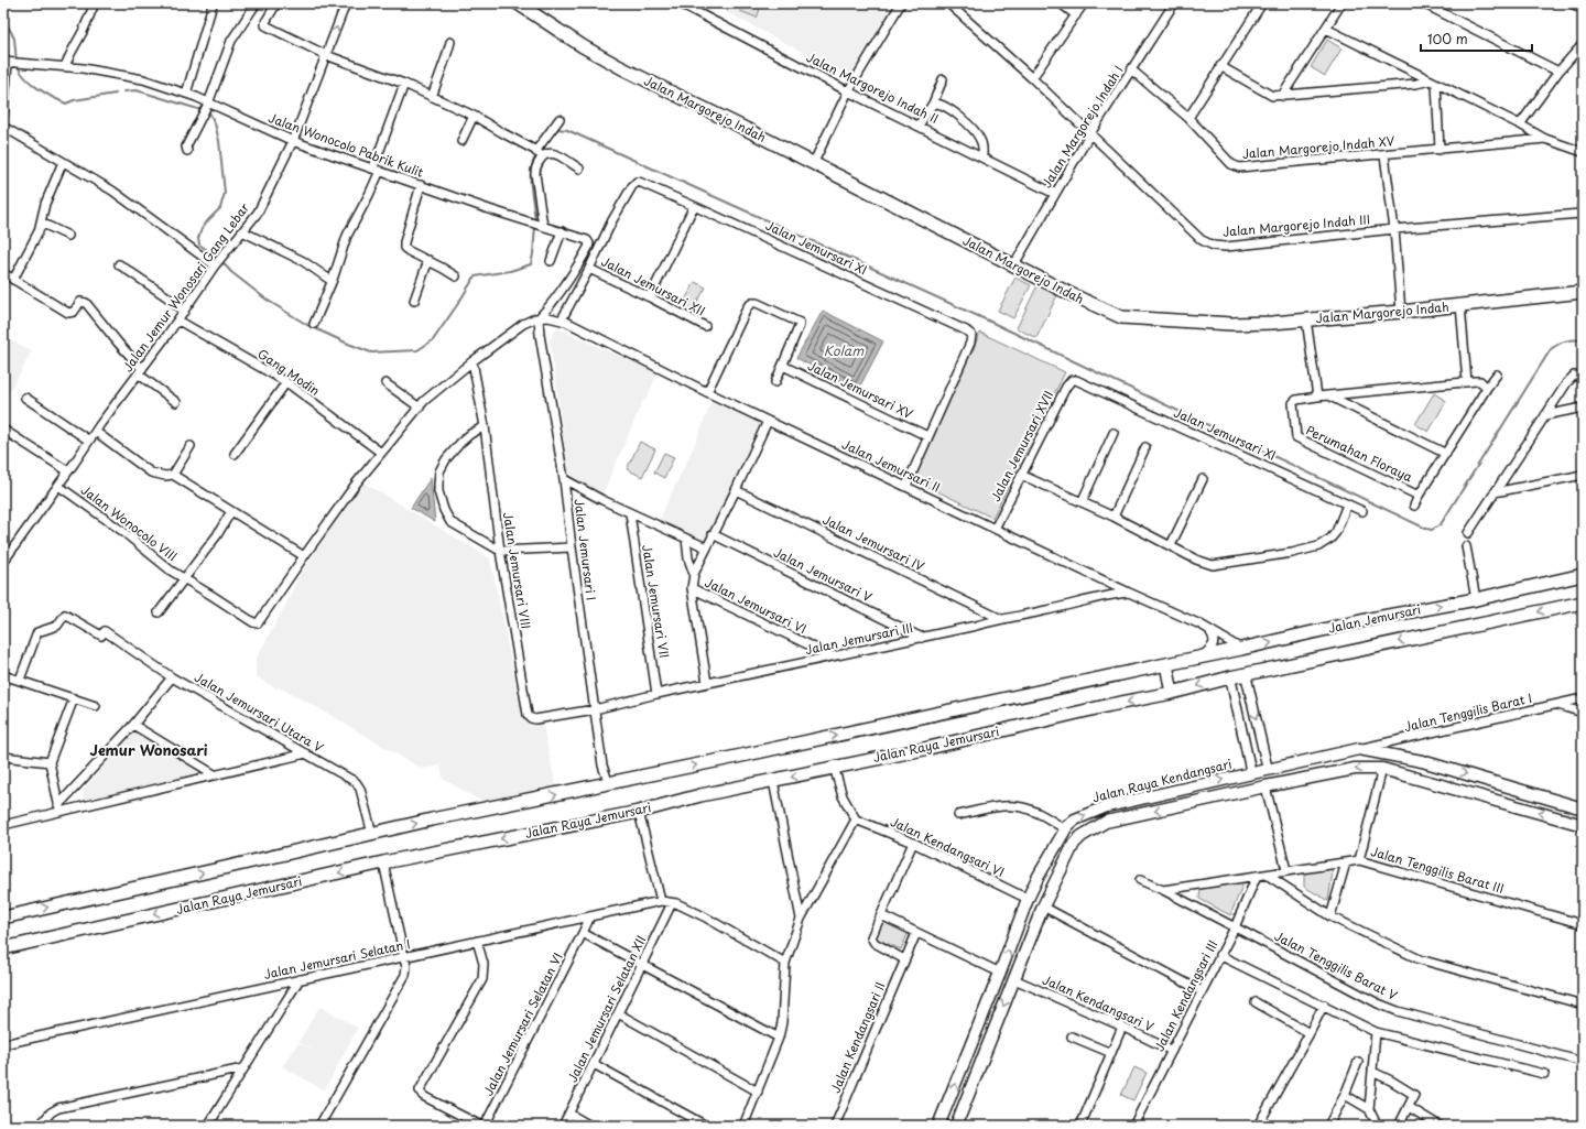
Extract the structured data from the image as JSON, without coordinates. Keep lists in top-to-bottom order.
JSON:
{
  "streets": {
    "main road": [
      "Jalan Margorejo Indah",
      "Jalan Jemursari",
      "Jalan Raya Jemursari",
      "Jalan Raya Kendangsari"
    ],
    "street": [
      "Jalan Margorejo Indah II",
      "Jalan Margorejo Indah I",
      "Jalan Wonocolo Pabrik Kulit",
      "Jalan Margorejo Indah XV",
      "Jalan Margorejo Indah III",
      "Jalan Jemursari XI",
      "Jalan Jemursari XII",
      "Jalan Jemur Wonosari Gang Lebar",
      "Gang Modin",
      "Jalan Jemursari XV",
      "Jalan Jemursari XVII",
      "Perumahan Floraya",
      "Jalan Jemursari II",
      "Jalan Wonocolo VIII",
      "Jalan Jemursari IV",
      "Jalan Jemursari I",
      "Jalan Jemursari VIII",
      "Jalan Jemursari V",
      "Jalan Jemursari VII",
      "Jalan Jemursari VI",
      "Jalan Jemursari III",
      "Jalan Jemursari Utara V",
      "Jalan Tenggilis Barat I",
      "Jalan Kendangsari VI",
      "Jalan Tenggilis Barat III",
      "Jalan Jemursari Selatan I",
      "Jalan Tenggilis Barat V",
      "Jalan Kendangsari III",
      "Jalan Kendangsari V",
      "Jalan Jemursari Selatan XII",
      "Jalan Jemursari Selatan VI",
      "Jalan Kendangsari II"
    ]
  },
  "crossings": [
    ["Jalan Margorejo Indah II", "Jalan Margorejo Indah I"],
    ["Jalan Margorejo Indah", "Jalan Margorejo Indah I"],
    ["Jalan Margorejo Indah I", "Jalan Margorejo Indah XV"],
    ["Jalan Margorejo Indah I", "Jalan Margorejo Indah III"],
    ["Jalan Wonocolo Pabrik Kulit", "Jalan Jemur Wonosari Gang Lebar"],
    ["Jalan Wonocolo Pabrik Kulit", "Jalan Jemursari I"],
    ["Jalan Jemursari XI", "Jalan Jemursari XII"],
    ["Jalan Jemursari XI", "Jalan Jemursari XV"],
    ["Jalan Jemursari XI", "Jalan Jemursari XVII"],
    ["Jalan Jemur Wonosari Gang Lebar", "Gang Modin"],
    ["Jalan Jemur Wonosari Gang Lebar", "Jalan Wonocolo VIII"],
    ["Jalan Jemursari XVII", "Jalan Jemursari II"],
    ["Jalan Jemursari II", "Jalan Jemursari VI"],
    ["Jalan Jemursari II", "Jalan Jemursari"],
    ["Jalan Jemursari II", "Jalan Jemursari III"],
    ["Jalan Jemursari IV", "Jalan Jemursari VI"],
    ["Jalan Jemursari IV", "Jalan Jemursari III"],
    ["Jalan Jemursari I", "Jalan Jemursari VIII"],
    ["Jalan Jemursari I", "Jalan Jemursari III"],
    ["Jalan Jemursari VIII", "Jalan Jemursari III"],
    ["Jalan Jemursari V", "Jalan Jemursari VI"],
    ["Jalan Jemursari V", "Jalan Jemursari III"],
    ["Jalan Jemursari VII", "Jalan Jemursari III"],
    ["Jalan Jemursari VI", "Jalan Jemursari III"],
    ["Jalan Tenggilis Barat I", "Jalan Raya Kendangsari"],
    ["Jalan Raya Kendangsari", "Jalan Kendangsari VI"],
    ["Jalan Tenggilis Barat III", "Jalan Tenggilis Barat V"],
    ["Jalan Tenggilis Barat III", "Jalan Kendangsari III"],
    ["Jalan Jemursari Selatan I", "Jalan Jemursari Selatan XII"],
    ["Jalan Jemursari Selatan I", "Jalan Jemursari Selatan VI"],
    ["Jalan Tenggilis Barat V", "Jalan Kendangsari III"],
    ["Jalan Kendangsari III", "Jalan Kendangsari V"]
  ],
  "one_way": ["Jalan Raya Kendangsari"],
  "districts": ["Jemur Wonosari"],
  "water": ["Kolam"],
  "scale_bar": "100 m"
}
